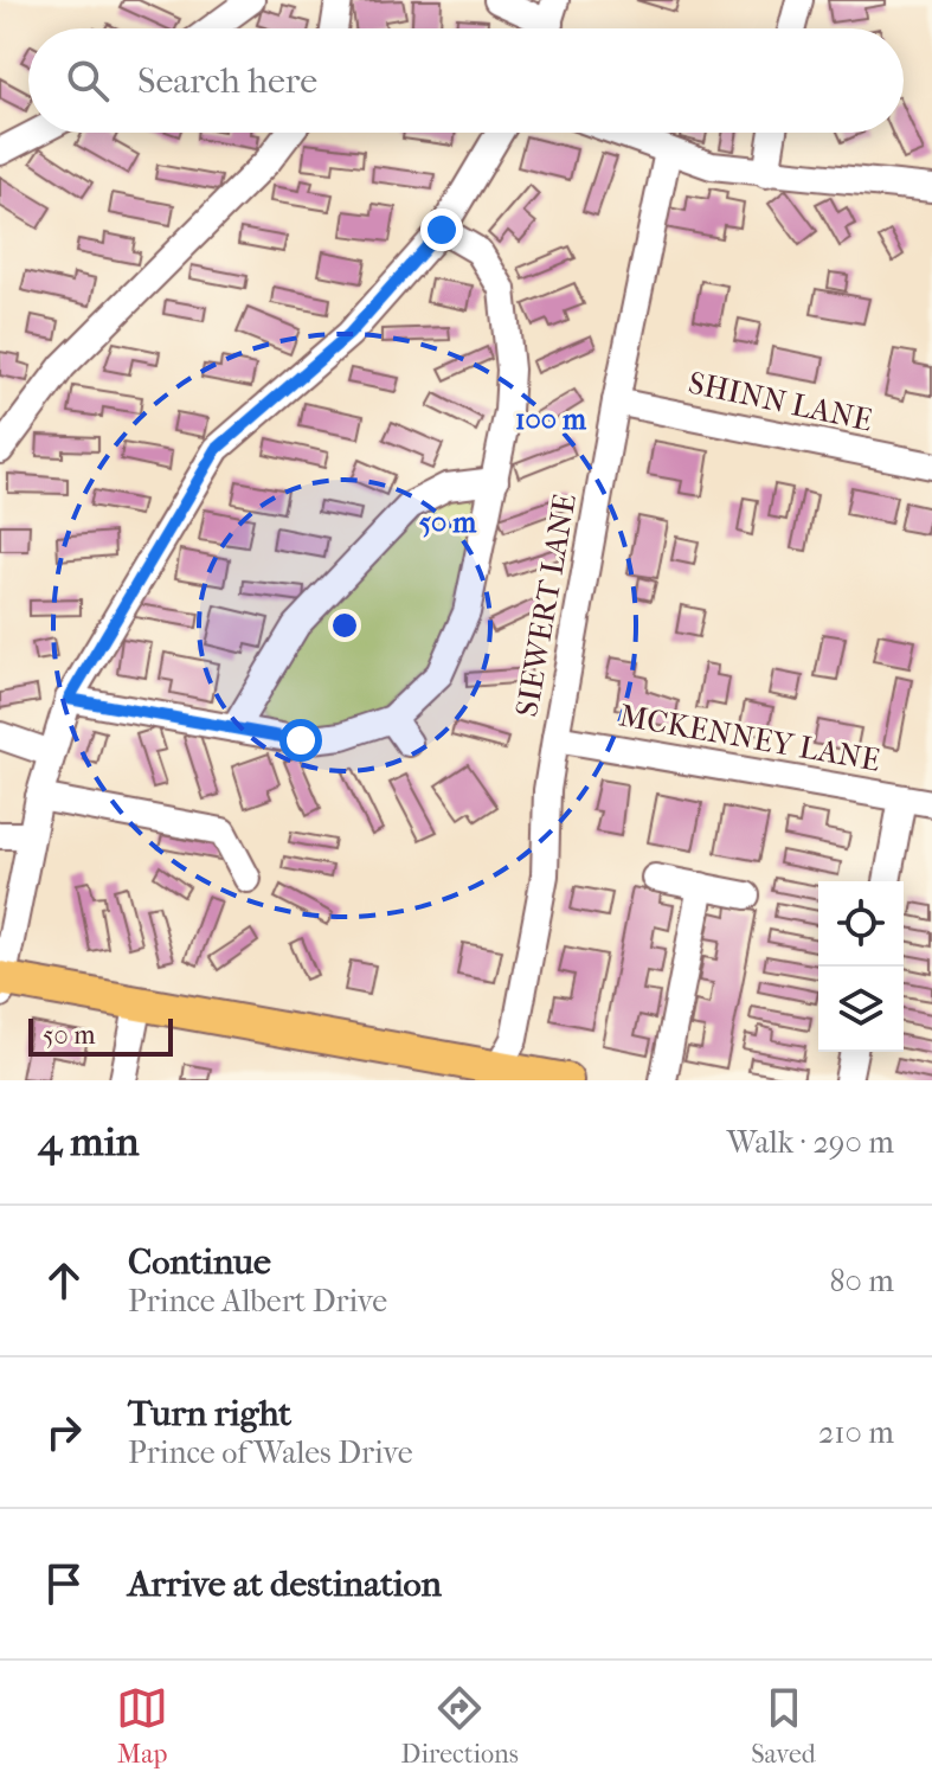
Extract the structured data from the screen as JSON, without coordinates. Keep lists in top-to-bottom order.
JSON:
{
  "streets": {
    "street": ["SHINN LANE", "SIEWERT LANE", "MCKENNEY LANE"]
  },
  "crossings": [
    ["SHINN LANE", "SIEWERT LANE"],
    ["SIEWERT LANE", "MCKENNEY LANE"]
  ],
  "scale_bar": "50 m",
  "page": {
    "search": "Search here",
    "scale": "50 m",
    "heading": ["4 min", "Walk · 290 m"],
    "list": [
      ["Continue", "Prince Albert Drive", "80 m"],
      ["Turn right", "Prince of Wales Drive", "210 m"],
      "Arrive at destination"
    ],
    "nav": ["Map", "Directions", "Saved"]
  },
  "rings": ["100 m", "50 m"]
}
